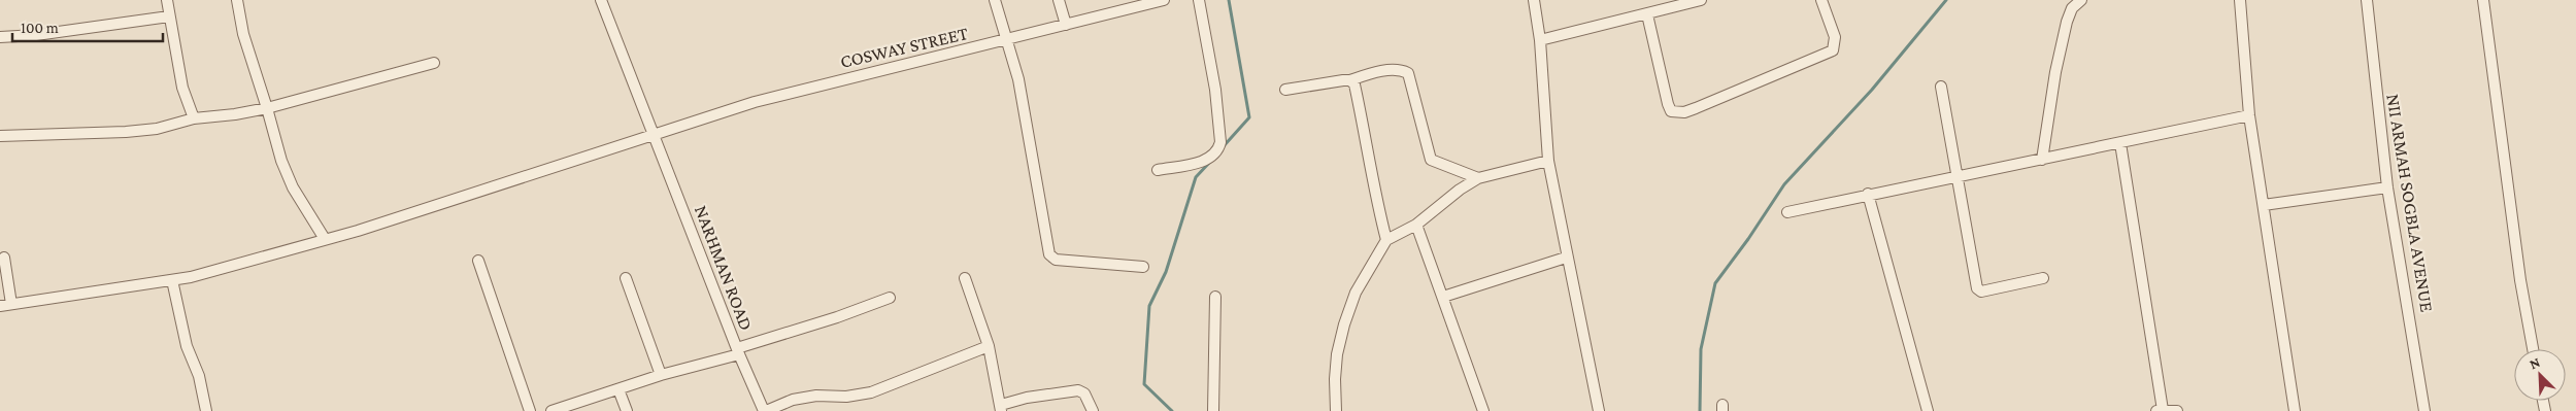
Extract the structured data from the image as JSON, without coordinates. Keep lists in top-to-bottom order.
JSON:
{
  "streets": {
    "street": ["COSWAY STREET", "NII ARMAH SOGBLA AVENUE", "NARHMAN ROAD"]
  },
  "crossings": [
    ["COSWAY STREET", "NARHMAN ROAD"]
  ],
  "scale_bar": "100 m",
  "north": "top left"
}
